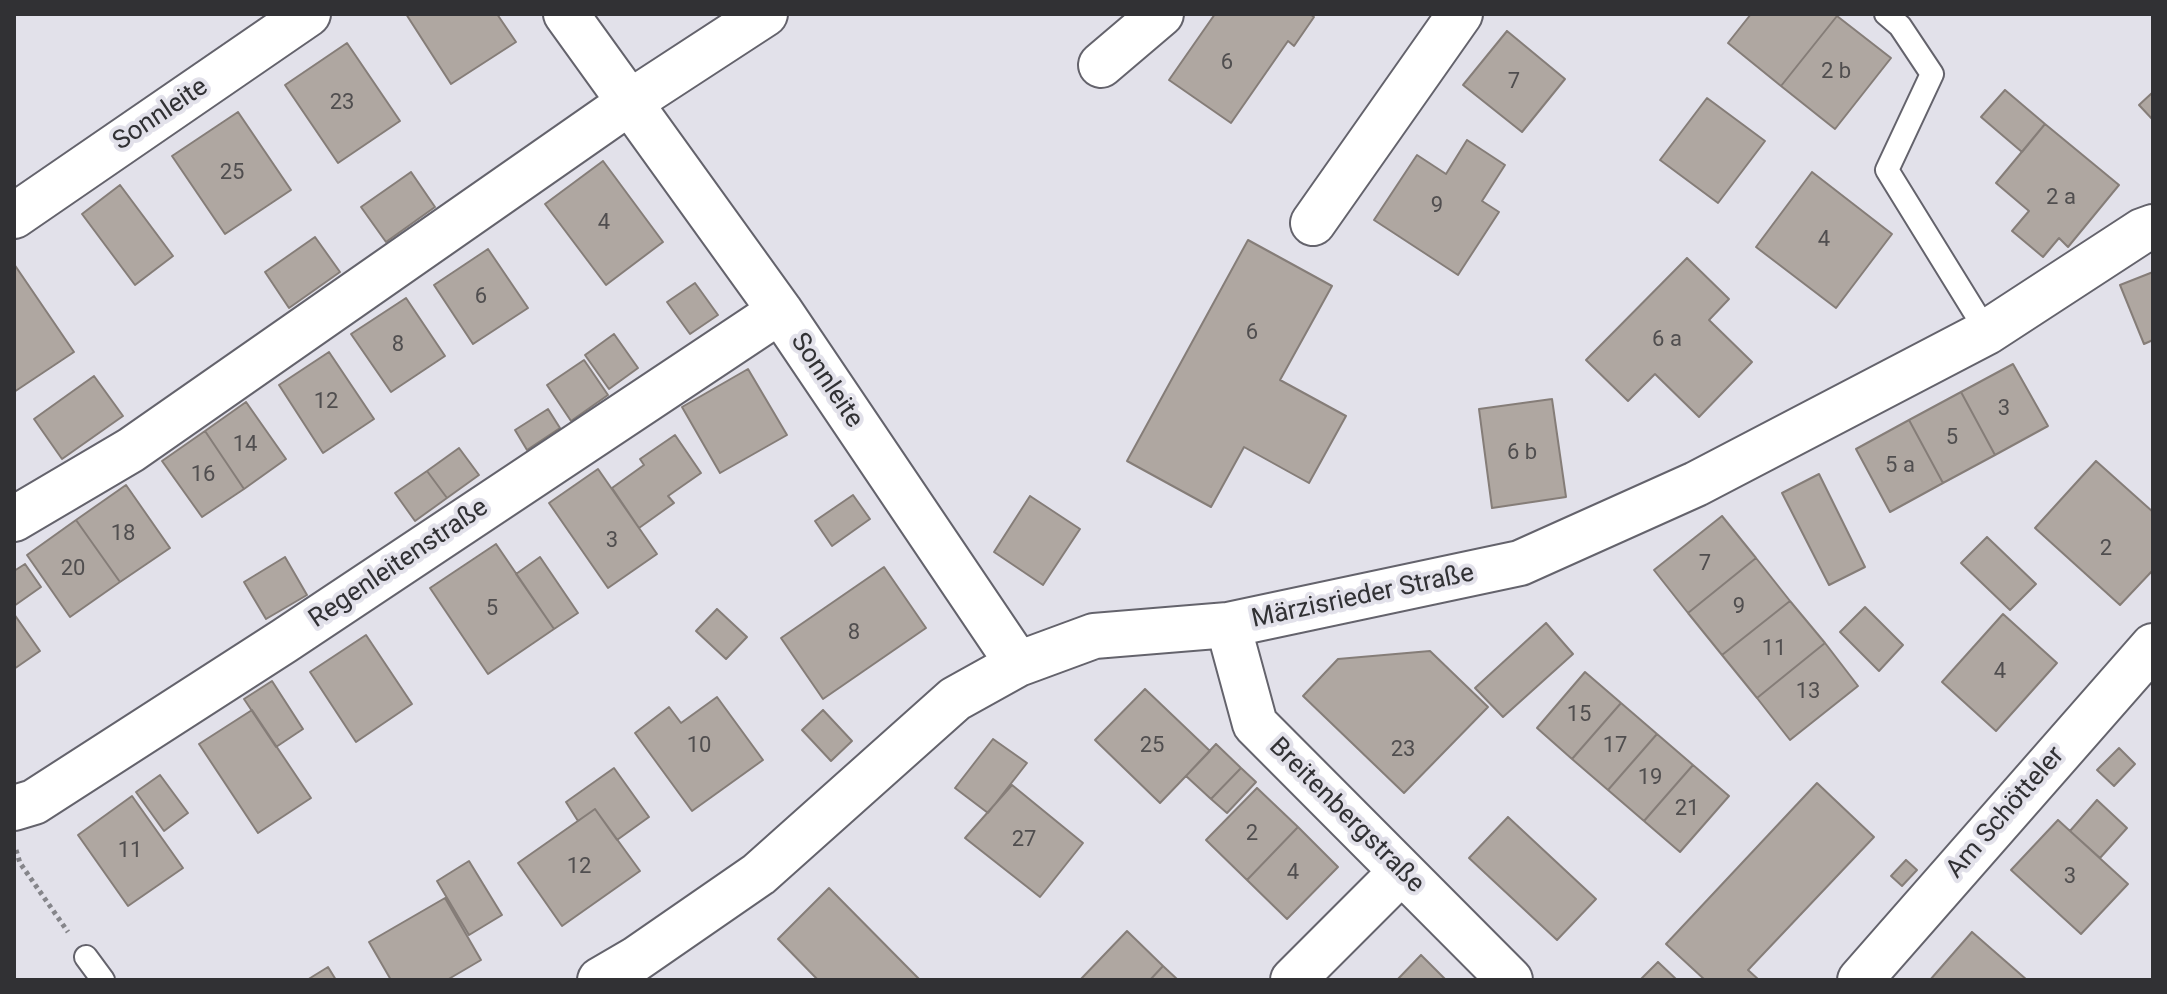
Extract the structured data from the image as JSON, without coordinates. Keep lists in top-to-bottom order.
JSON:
{
  "streets": {
    "street": [
      "Sonnleite",
      "Regenleitenstraße",
      "Märzisrieder Straße",
      "Am Schötteler",
      "Breitenbergstraße"
    ]
  },
  "crossings": [
    ["Sonnleite", "Regenleitenstraße"],
    ["Sonnleite", "Märzisrieder Straße"],
    ["Märzisrieder Straße", "Breitenbergstraße"]
  ],
  "house_numbers": [
    "6",
    "2 b",
    "7",
    "23",
    "25",
    "2 a",
    "9",
    "4",
    "4",
    "6",
    "6",
    "6 a",
    "8",
    "12",
    "3",
    "5",
    "14",
    "6 b",
    "5 a",
    "16",
    "18",
    "3",
    "2",
    "7",
    "20",
    "9",
    "5",
    "8",
    "11",
    "4",
    "13",
    "15",
    "10",
    "25",
    "17",
    "23",
    "19",
    "21",
    "2",
    "27",
    "11",
    "12",
    "4",
    "3"
  ]
}
